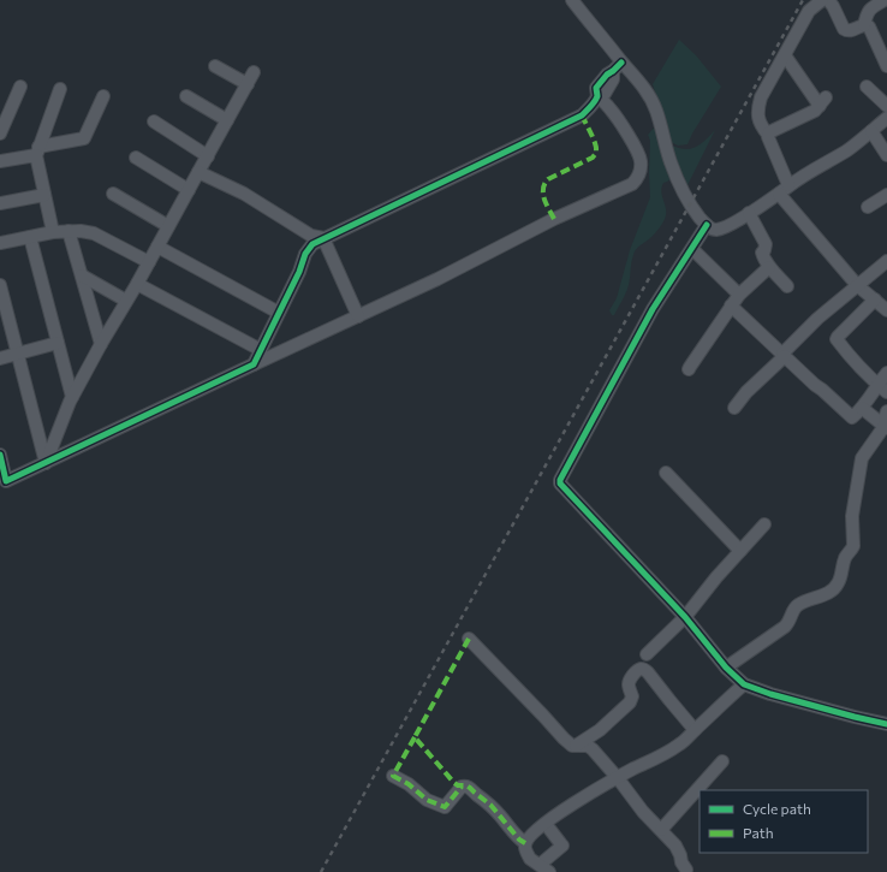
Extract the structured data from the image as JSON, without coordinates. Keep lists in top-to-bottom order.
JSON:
{
  "legend": ["Cycle path", "Path"]
}
